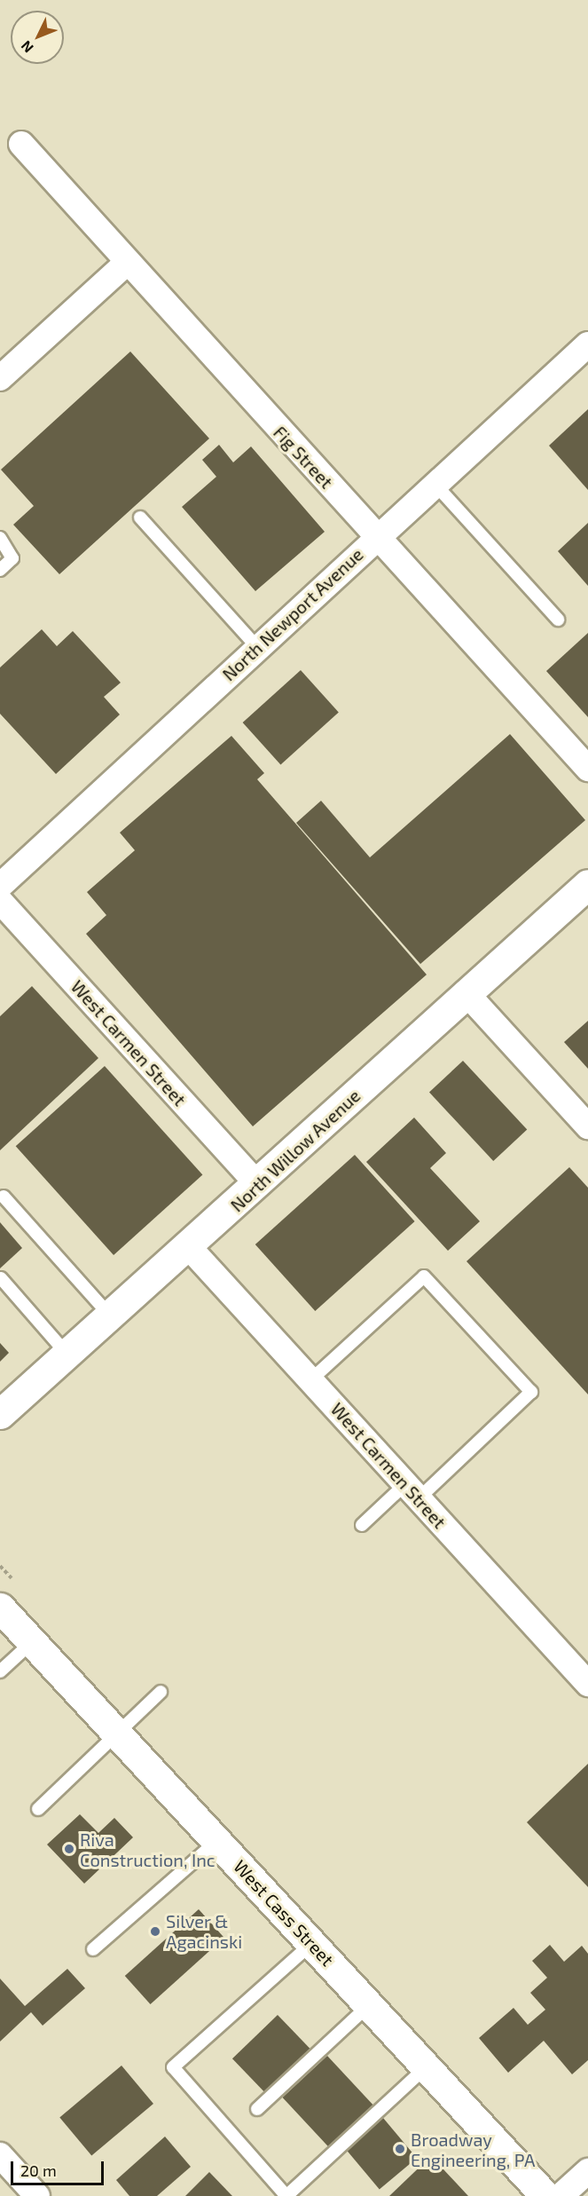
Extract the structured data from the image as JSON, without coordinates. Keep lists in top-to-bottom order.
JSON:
{
  "streets": {
    "street": [
      "Fig Street",
      "North Newport Avenue",
      "West Carmen Street",
      "North Willow Avenue",
      "West Cass Street"
    ]
  },
  "crossings": [
    ["Fig Street", "North Newport Avenue"],
    ["West Carmen Street", "North Willow Avenue"]
  ],
  "places": ["Riva Construction, Inc", "Silver & Agacinski", "Broadway Engineering, PA"],
  "scale_bar": "20 m",
  "north": "bottom left"
}
